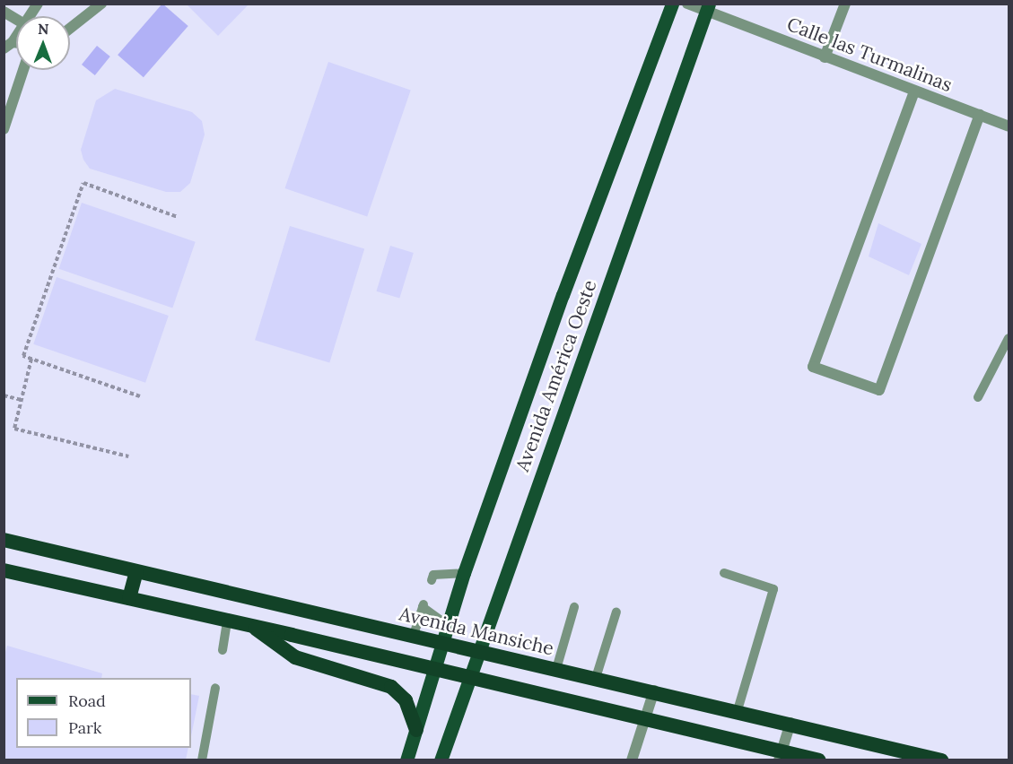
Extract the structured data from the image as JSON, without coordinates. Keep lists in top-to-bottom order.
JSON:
{
  "streets": {
    "highway": ["Avenida Mansiche"],
    "main road": ["Avenida América Oeste"],
    "street": ["Calle las Turmalinas"]
  },
  "crossings": [
    ["Calle las Turmalinas", "Avenida América Oeste"],
    ["Avenida América Oeste", "Avenida Mansiche"]
  ],
  "legend": ["Road", "Park"],
  "north": "top"
}
